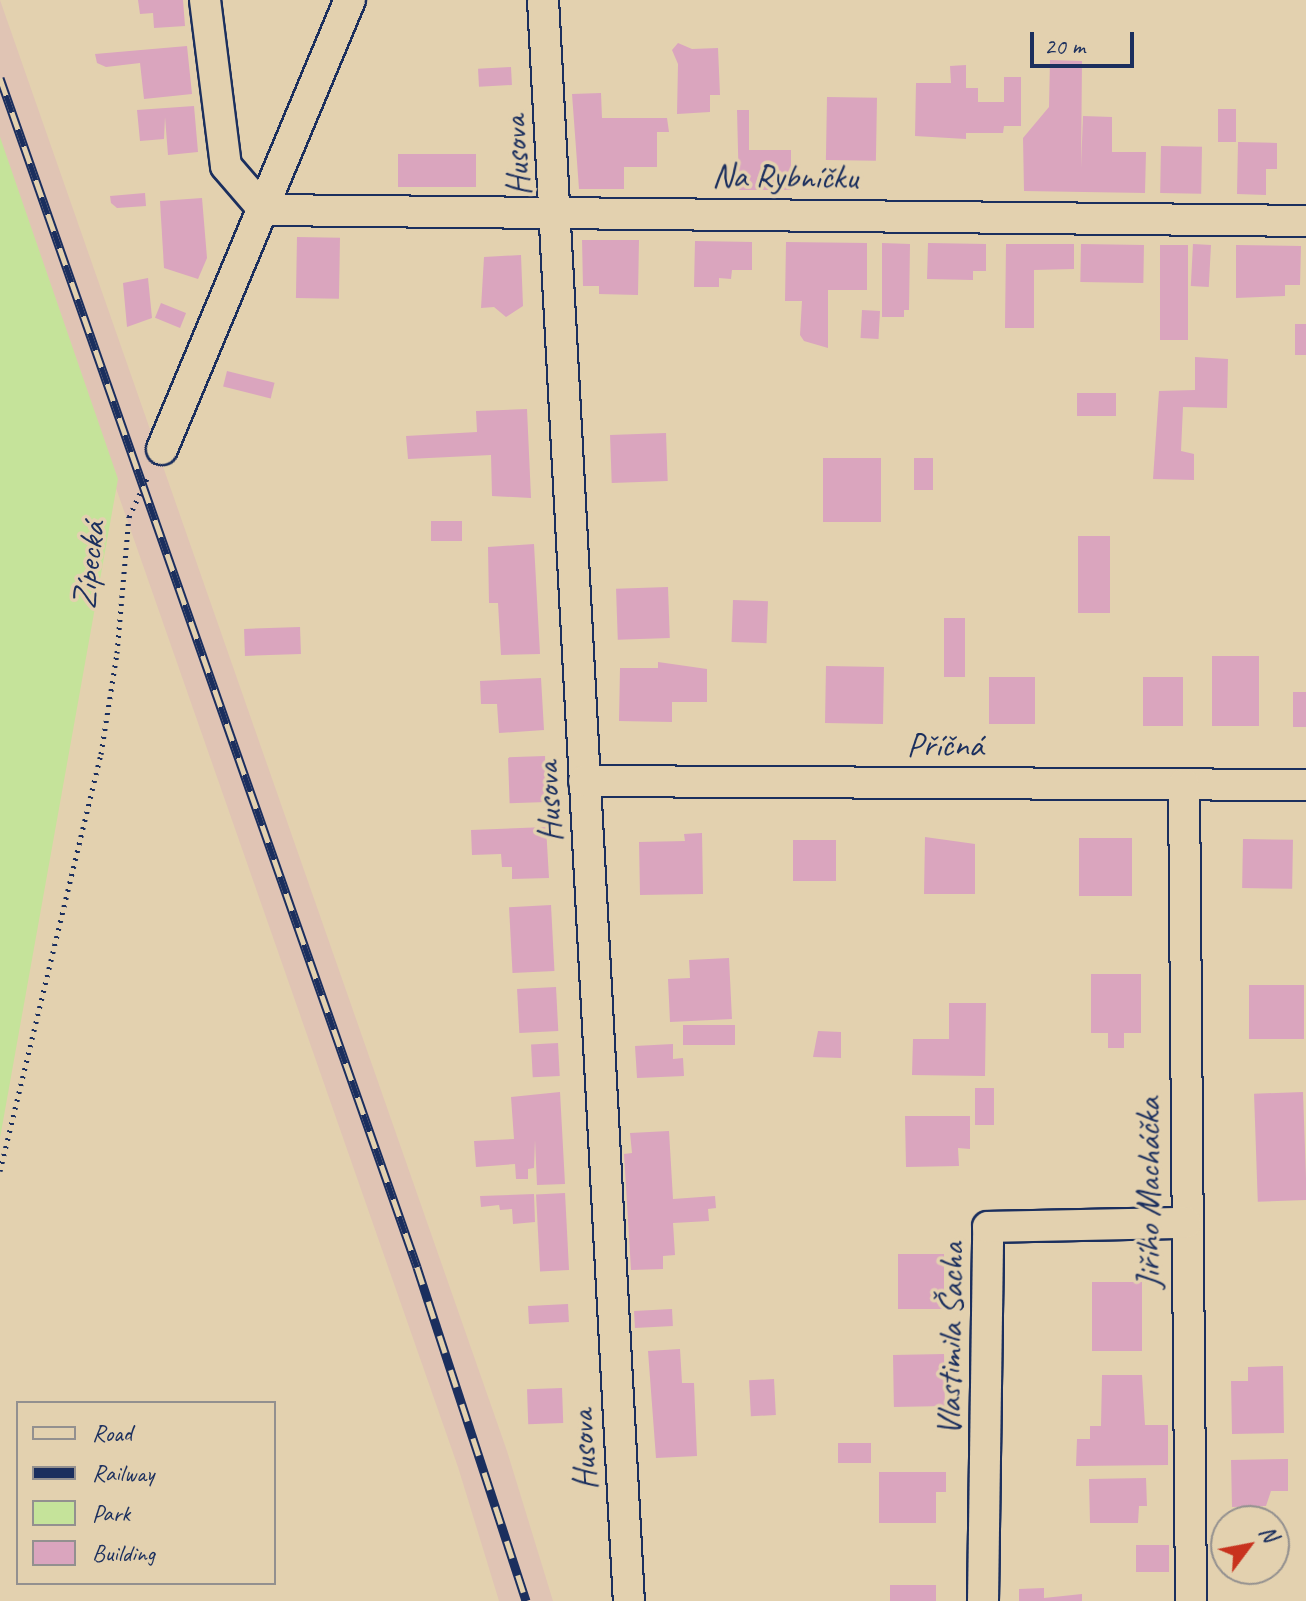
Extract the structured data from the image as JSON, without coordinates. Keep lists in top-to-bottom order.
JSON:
{
  "streets": {
    "street": [
      "Husova",
      "Na Rybníčku",
      "Příčná",
      "Jiřího Macháčka",
      "Vlastimila Šacha"
    ],
    "path": ["Zípecká"]
  },
  "crossings": [
    ["Husova", "Na Rybníčku"],
    ["Husova", "Příčná"],
    ["Příčná", "Jiřího Macháčka"],
    ["Jiřího Macháčka", "Vlastimila Šacha"]
  ],
  "legend": [
    "Road",
    "Railway",
    "Park",
    "Building"
  ],
  "scale_bar": "20 m",
  "north": "top right"
}
